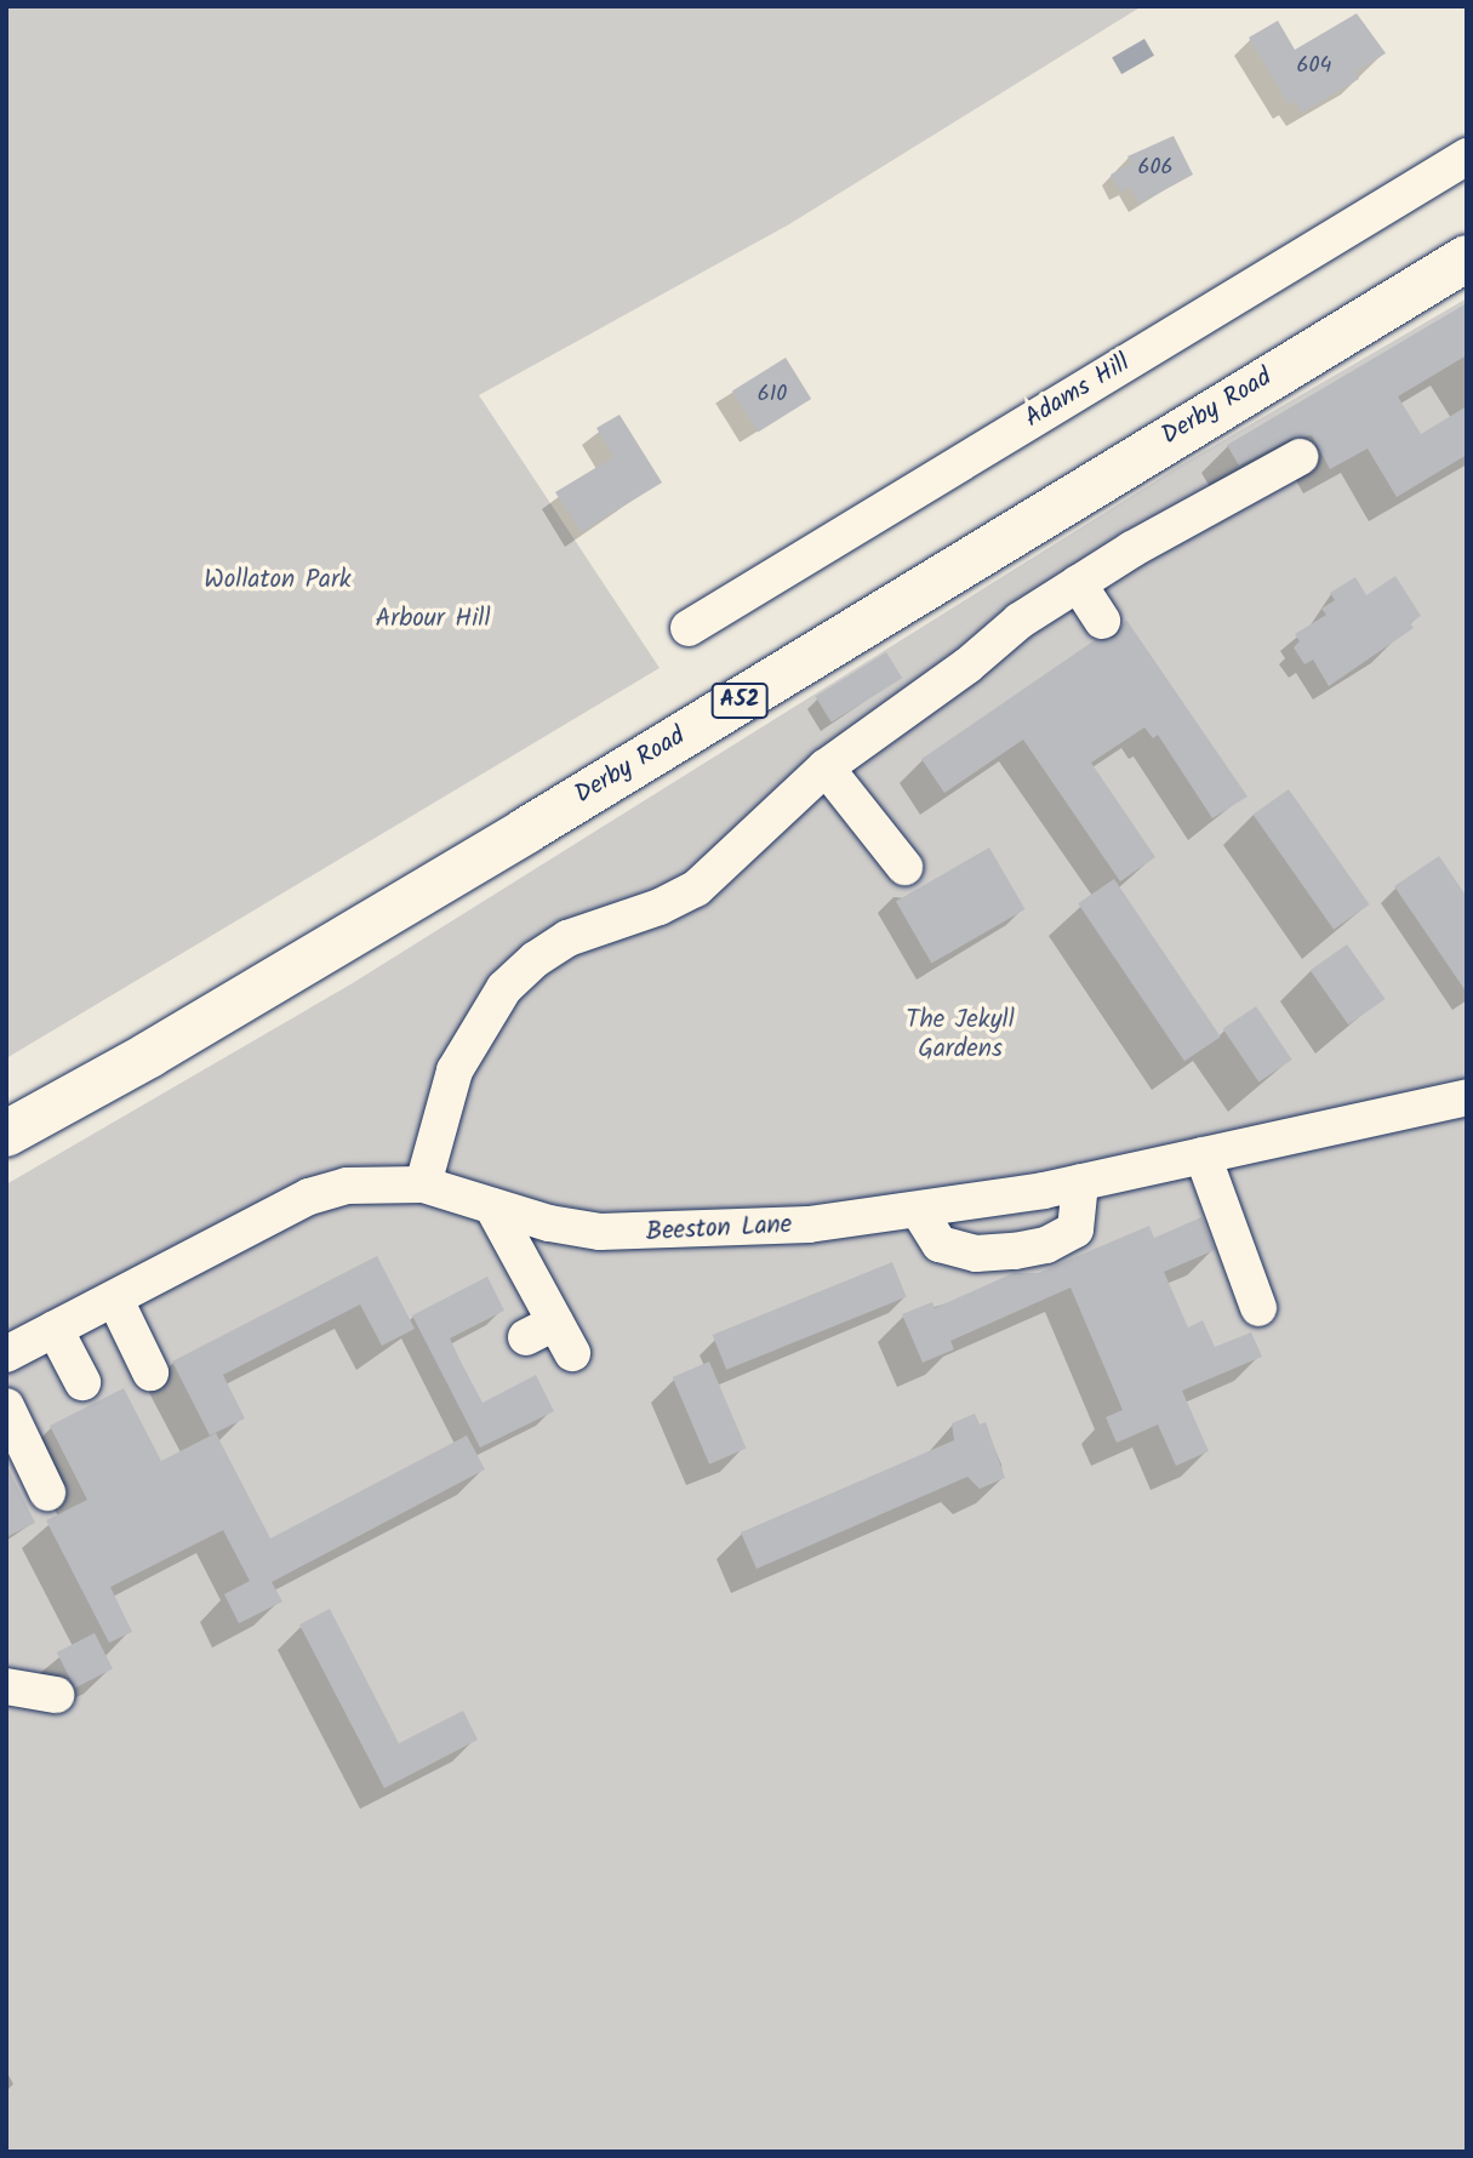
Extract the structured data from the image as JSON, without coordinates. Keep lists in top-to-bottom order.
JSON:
{
  "streets": {
    "highway": ["Derby Road", "A52"],
    "street": ["Adams Hill", "Beeston Lane"]
  },
  "parks": ["Wollaton Park", "Arbour Hill", "The Jekyll Gardens"],
  "house_numbers": ["604", "606", "610"]
}
